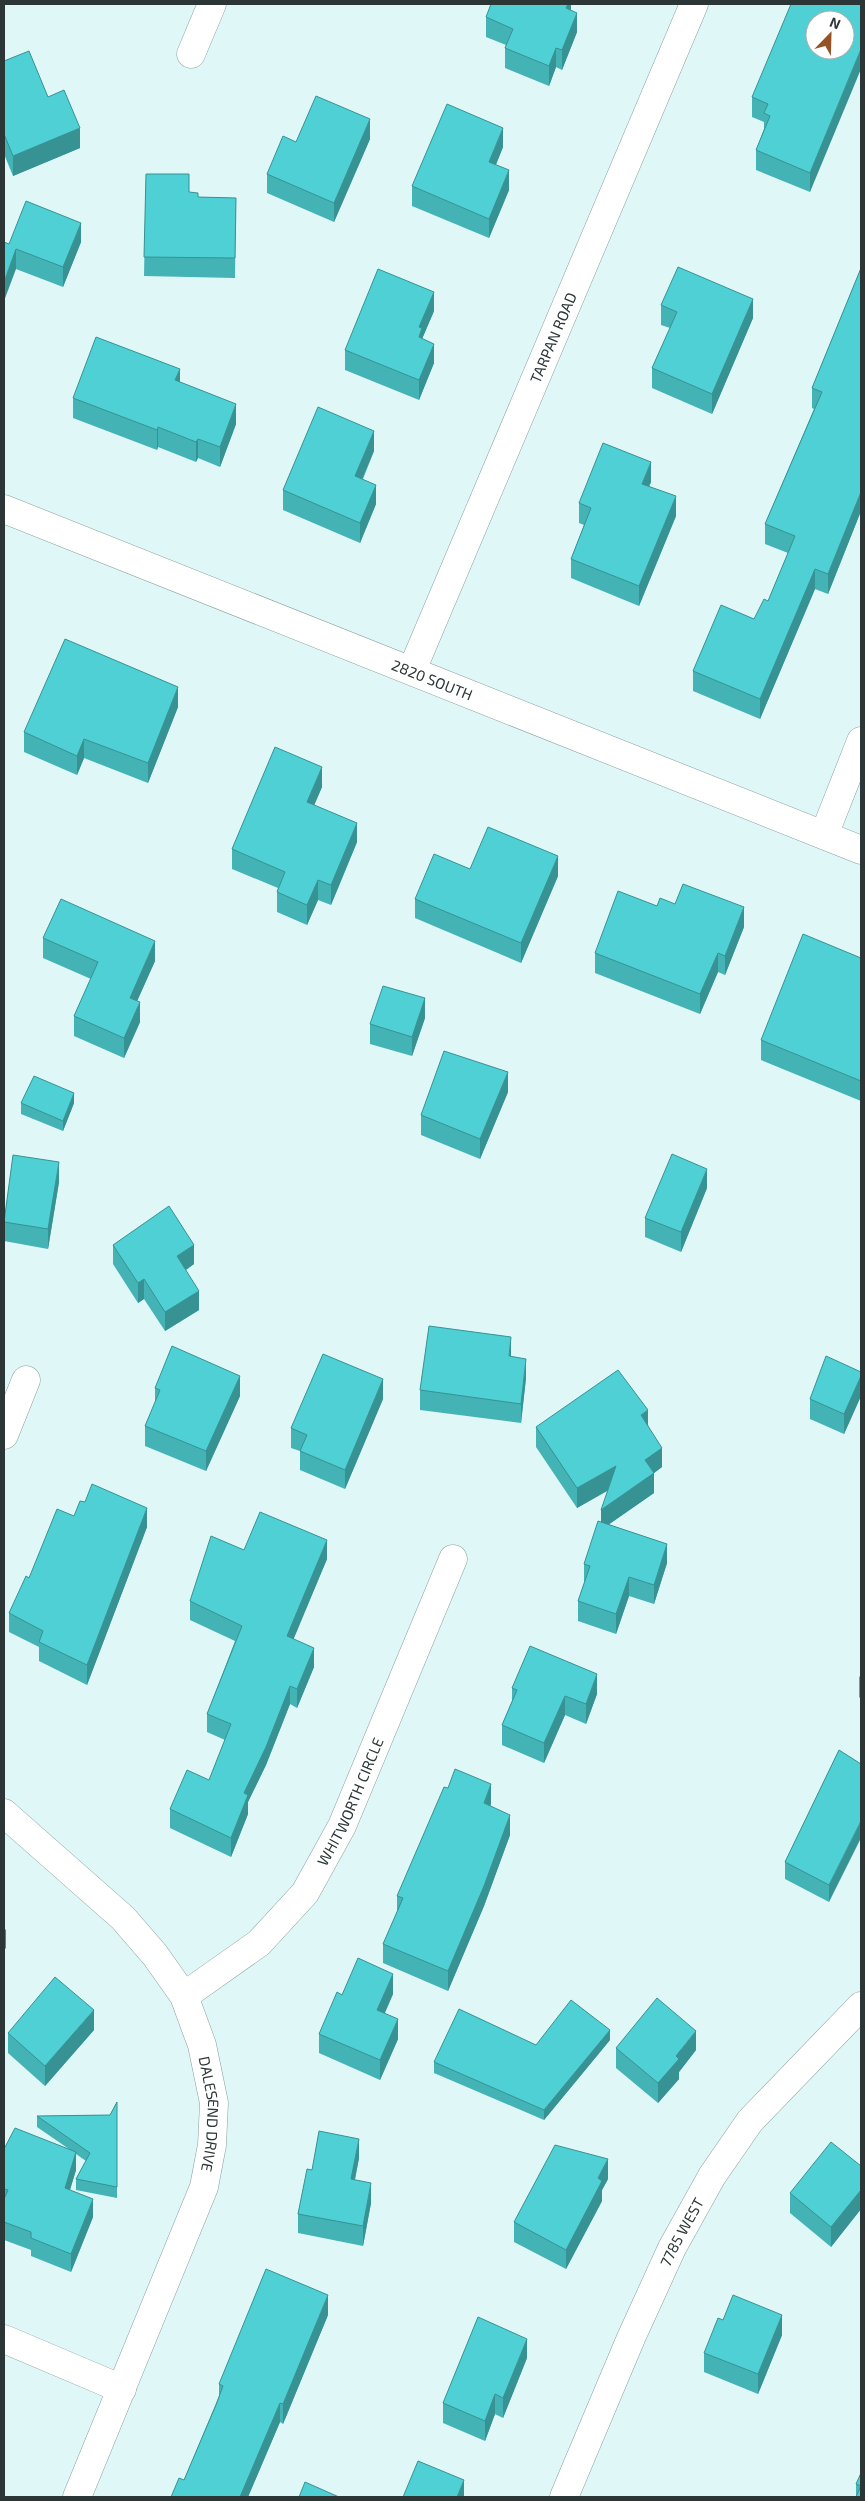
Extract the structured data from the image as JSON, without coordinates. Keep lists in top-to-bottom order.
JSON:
{
  "streets": {
    "street": [
      "TARPAN ROAD",
      "2820 SOUTH",
      "WHITWORTH CIRCLE",
      "DALESEND DRIVE",
      "7785 WEST"
    ]
  },
  "crossings": [
    ["TARPAN ROAD", "2820 SOUTH"],
    ["WHITWORTH CIRCLE", "DALESEND DRIVE"]
  ],
  "north": "top right"
}
